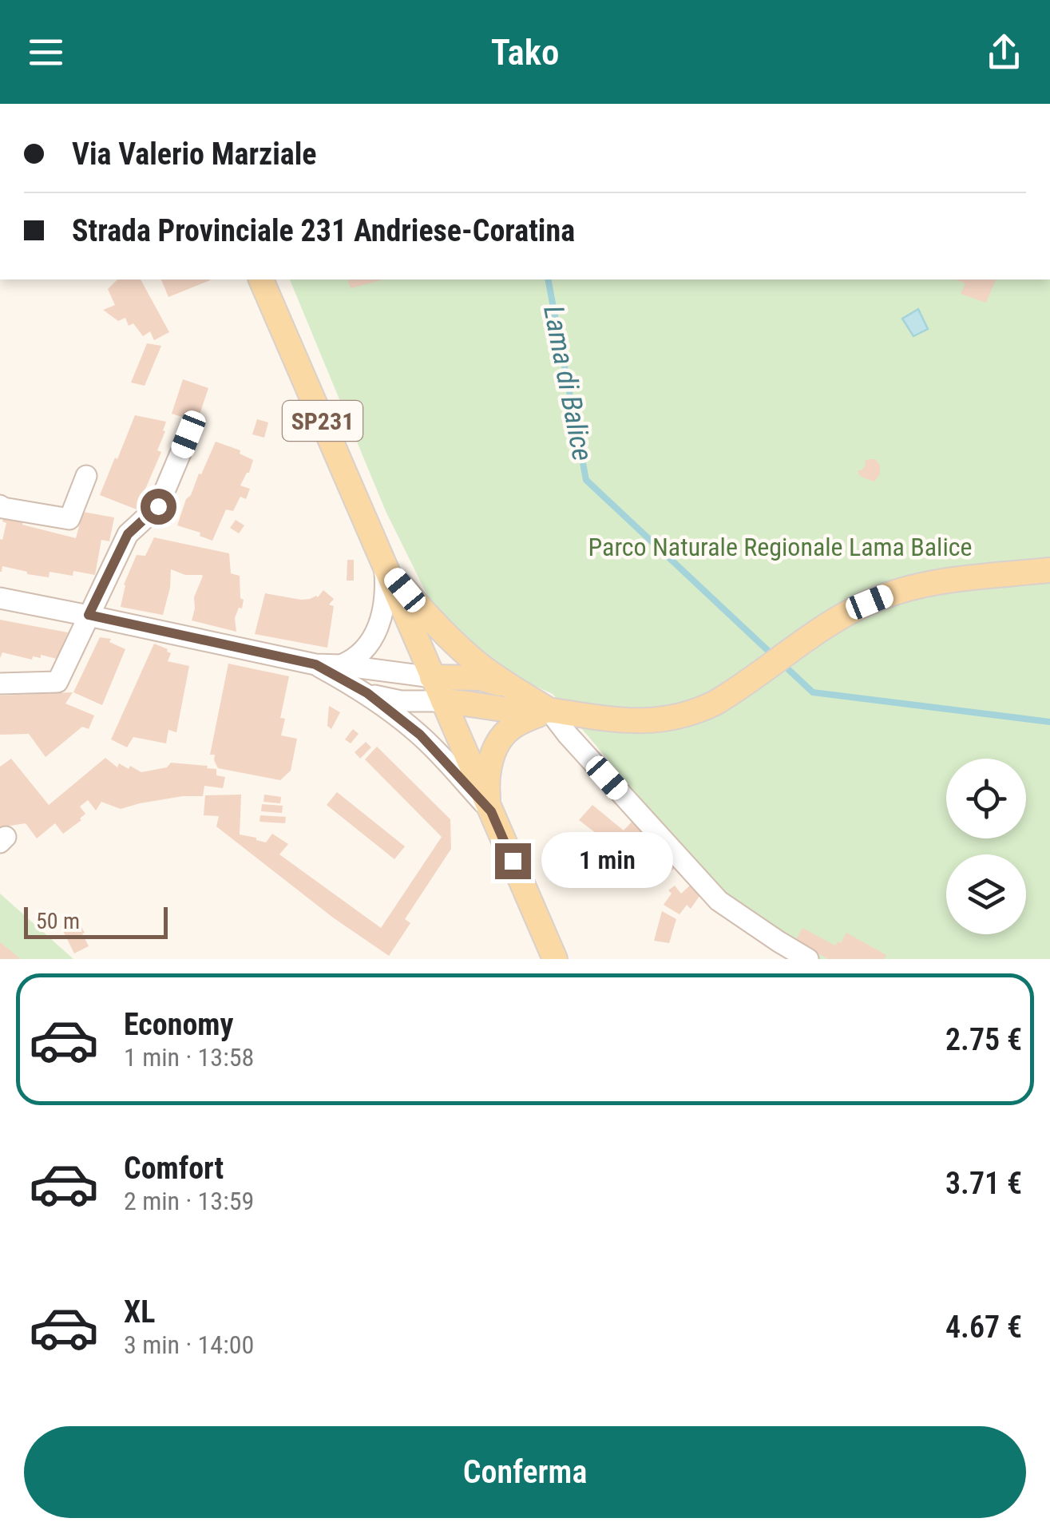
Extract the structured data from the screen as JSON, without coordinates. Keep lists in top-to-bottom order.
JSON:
{
  "streets": {
    "main road": ["SP231"]
  },
  "water": ["Lama di Balice"],
  "parks": ["Parco Naturale Regionale Lama Balice"],
  "scale_bar": "50 m",
  "page": {
    "header": "Tako",
    "banner": ["Via Valerio Marziale", "Strada Provinciale 231 Andriese-Coratina"],
    "bubble": "1 min",
    "scale": "50 m",
    "list": [
      {
        "name": "Economy",
        "note": "1 min · 13:58",
        "value": "2.75 €"
      },
      {
        "name": "Comfort",
        "note": "2 min · 13:59",
        "value": "3.71 €"
      },
      {
        "name": "XL",
        "note": "3 min · 14:00",
        "value": "4.67 €"
      }
    ],
    "buttons": "Conferma"
  }
}
